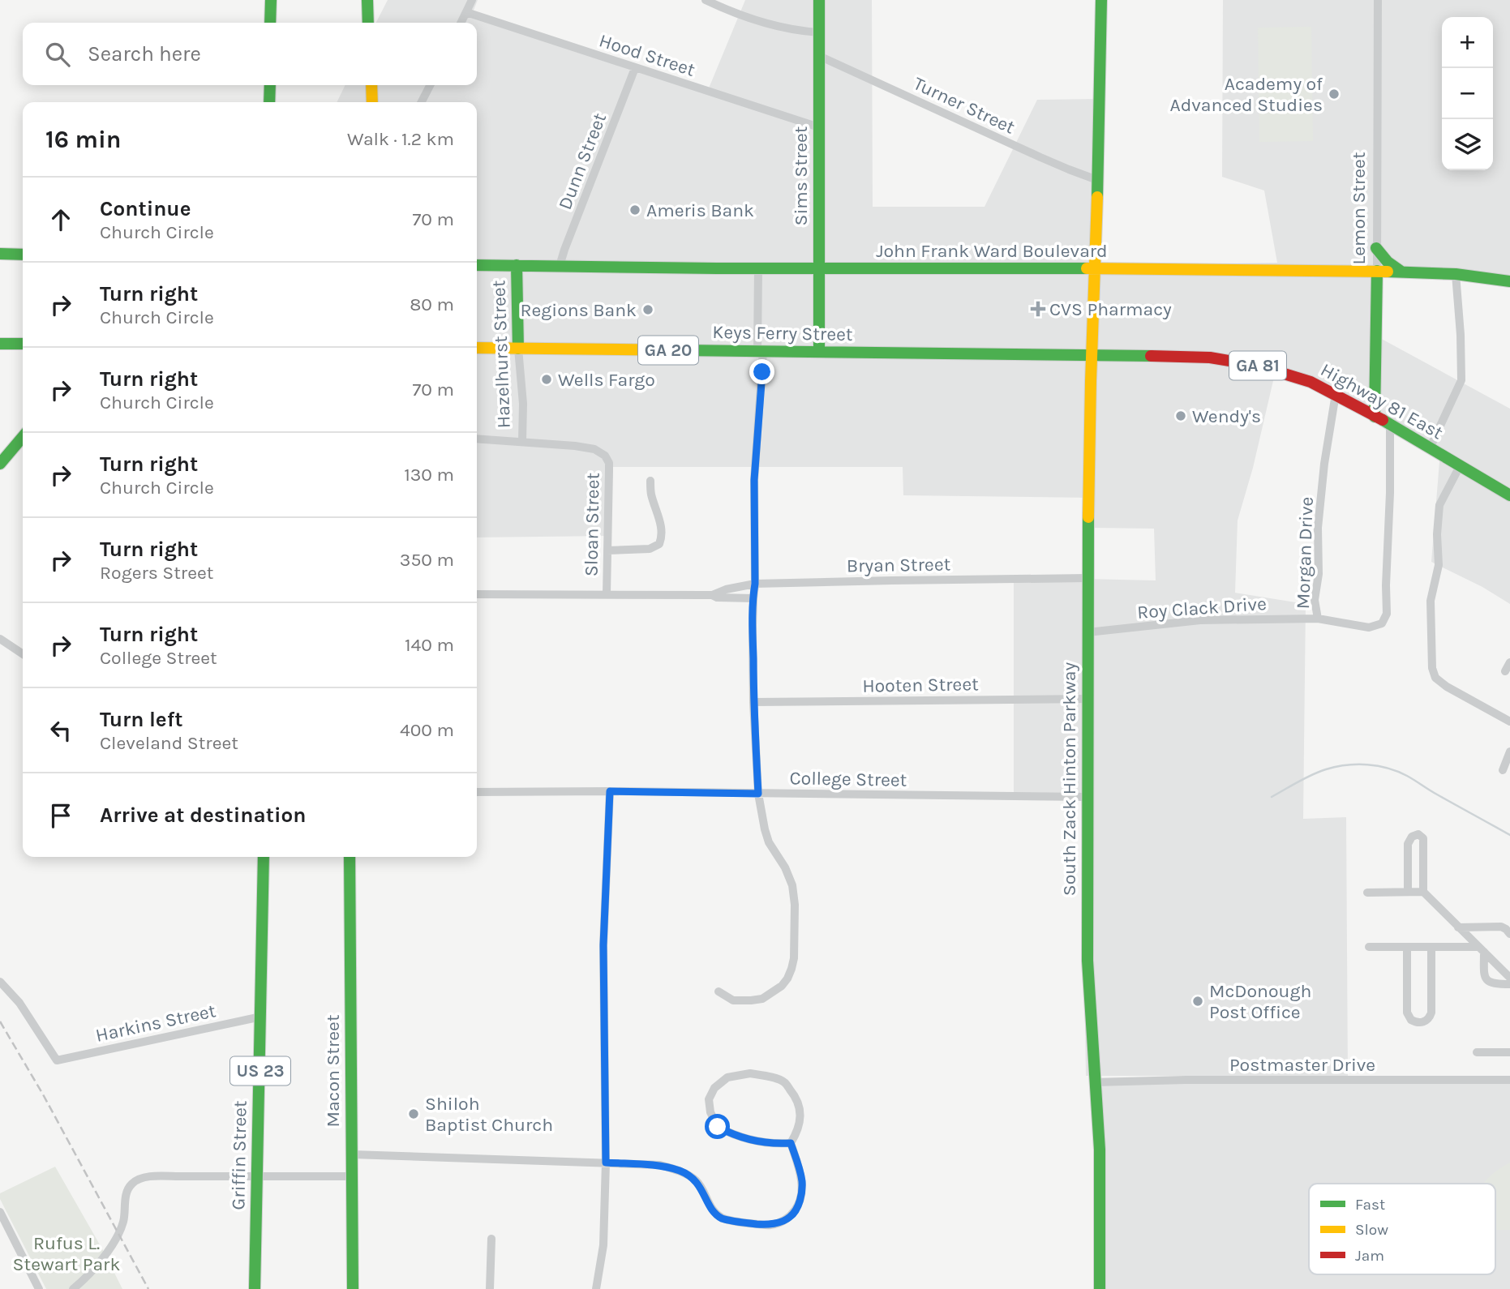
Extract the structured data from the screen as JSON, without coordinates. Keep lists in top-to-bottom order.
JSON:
{
  "streets": {
    "main road": [
      "Sims Street",
      "Lemon Street",
      "John Frank Ward Boulevard",
      "Keys Ferry Street",
      "GA 20",
      "Hazelhurst Street",
      "GA 81",
      "Highway 81 East",
      "South Zack Hinton Parkway",
      "US 23",
      "Macon Street",
      "Griffin Street"
    ],
    "street": [
      "Hood Street",
      "Turner Street",
      "Dunn Street",
      "Sloan Street",
      "Morgan Drive",
      "Bryan Street",
      "Roy Clack Drive",
      "Hooten Street",
      "College Street",
      "Harkins Street",
      "Postmaster Drive"
    ]
  },
  "crossings": [
    ["Hood Street", "Dunn Street"],
    ["Hood Street", "Sims Street"],
    ["Turner Street", "Sims Street"],
    ["Turner Street", "South Zack Hinton Parkway"],
    ["Dunn Street", "John Frank Ward Boulevard"],
    ["Sims Street", "John Frank Ward Boulevard"],
    ["Sims Street", "Keys Ferry Street"],
    ["Lemon Street", "John Frank Ward Boulevard"],
    ["Lemon Street", "Highway 81 East"],
    ["John Frank Ward Boulevard", "Hazelhurst Street"],
    ["John Frank Ward Boulevard", "South Zack Hinton Parkway"],
    ["Keys Ferry Street", "Hazelhurst Street"],
    ["Keys Ferry Street", "Highway 81 East"],
    ["Keys Ferry Street", "South Zack Hinton Parkway"],
    ["Hazelhurst Street", "Sloan Street"],
    ["Highway 81 East", "Morgan Drive"],
    ["Highway 81 East", "South Zack Hinton Parkway"],
    ["Sloan Street", "Bryan Street"],
    ["Morgan Drive", "Roy Clack Drive"],
    ["Bryan Street", "South Zack Hinton Parkway"],
    ["Roy Clack Drive", "South Zack Hinton Parkway"],
    ["Hooten Street", "South Zack Hinton Parkway"],
    ["College Street", "South Zack Hinton Parkway"],
    ["South Zack Hinton Parkway", "Postmaster Drive"],
    ["Harkins Street", "Griffin Street"]
  ],
  "parks": ["Rufus L. Stewart Park"],
  "places": {
    "other": [
      "Academy of Advanced Studies",
      "Ameris Bank",
      "Regions Bank",
      "Wells Fargo",
      "Wendy's",
      "McDonough Post Office",
      "Shiloh Baptist Church"
    ],
    "health": ["CVS Pharmacy"]
  },
  "legend": ["Fast", "Slow", "Jam"],
  "page": {
    "map_buttons": ["+", "−"],
    "search": "Search here",
    "heading": ["16 min", "Walk · 1.2 km"],
    "list": [
      ["Continue", "Church Circle", "70 m"],
      ["Turn right", "Church Circle", "80 m"],
      ["Turn right", "Church Circle", "70 m"],
      ["Turn right", "Church Circle", "130 m"],
      ["Turn right", "Rogers Street", "350 m"],
      ["Turn right", "College Street", "140 m"],
      ["Turn left", "Cleveland Street", "400 m"],
      "Arrive at destination"
    ]
  }
}
